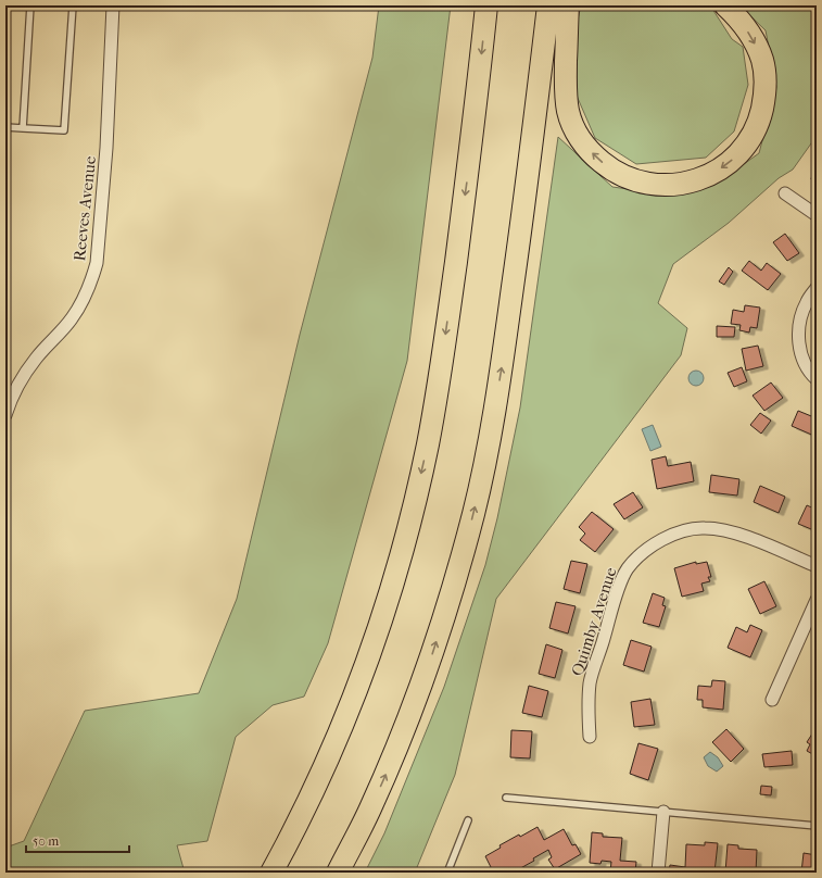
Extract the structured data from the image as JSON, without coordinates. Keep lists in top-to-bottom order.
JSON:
{
  "streets": {
    "street": ["Reeves Avenue", "Quimby Avenue"]
  },
  "scale_bar": "50 m"
}
